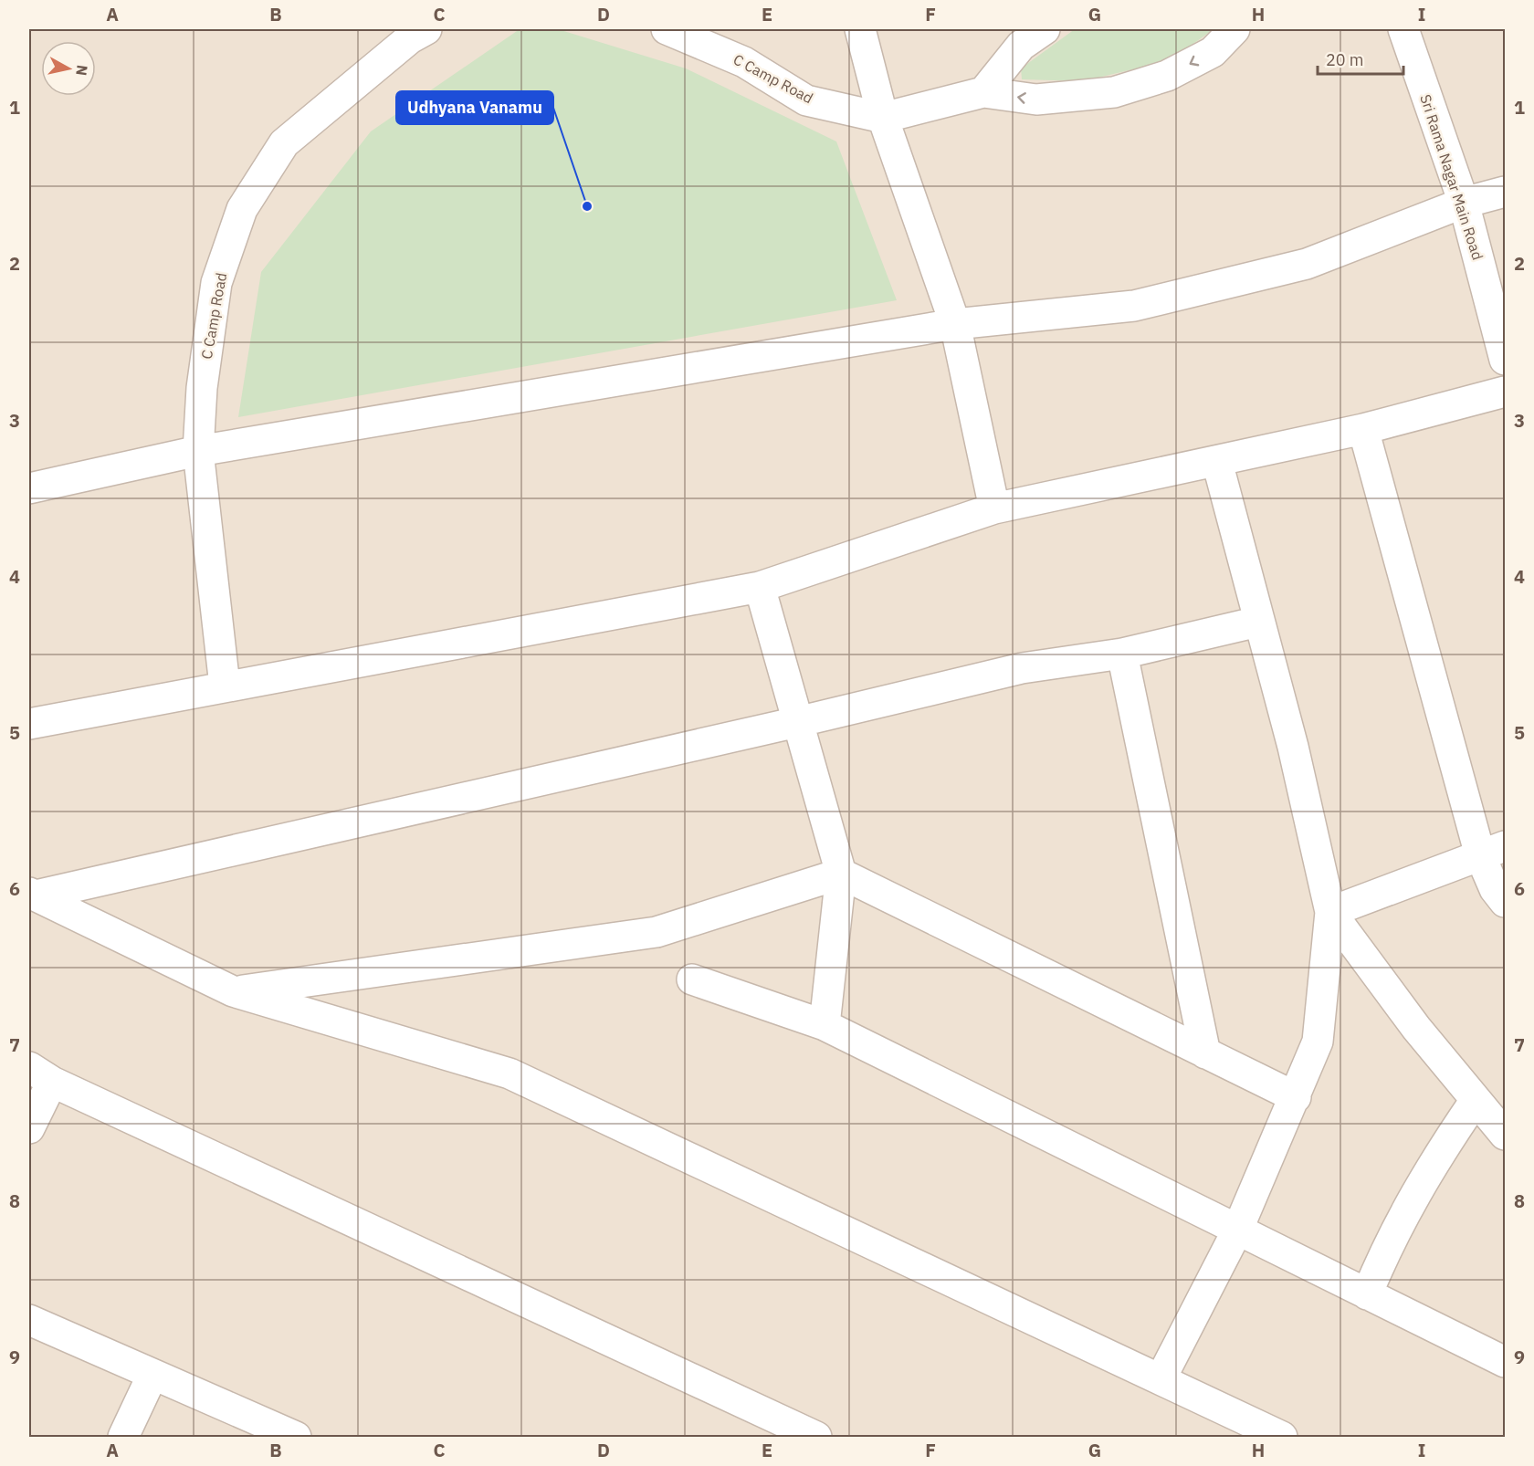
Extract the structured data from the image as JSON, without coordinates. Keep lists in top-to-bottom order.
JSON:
{
  "streets": {
    "street": ["C Camp Road", "Sri Rama Nagar Main Road"]
  },
  "places": ["Udhyana Vanamu"],
  "scale_bar": "20 m",
  "north": "right",
  "grid": {
    "columns": [
      "A",
      "B",
      "C",
      "D",
      "E",
      "F",
      "G",
      "H",
      "I"
    ],
    "rows": [
      "1",
      "2",
      "3",
      "4",
      "5",
      "6",
      "7",
      "8",
      "9"
    ]
  }
}
